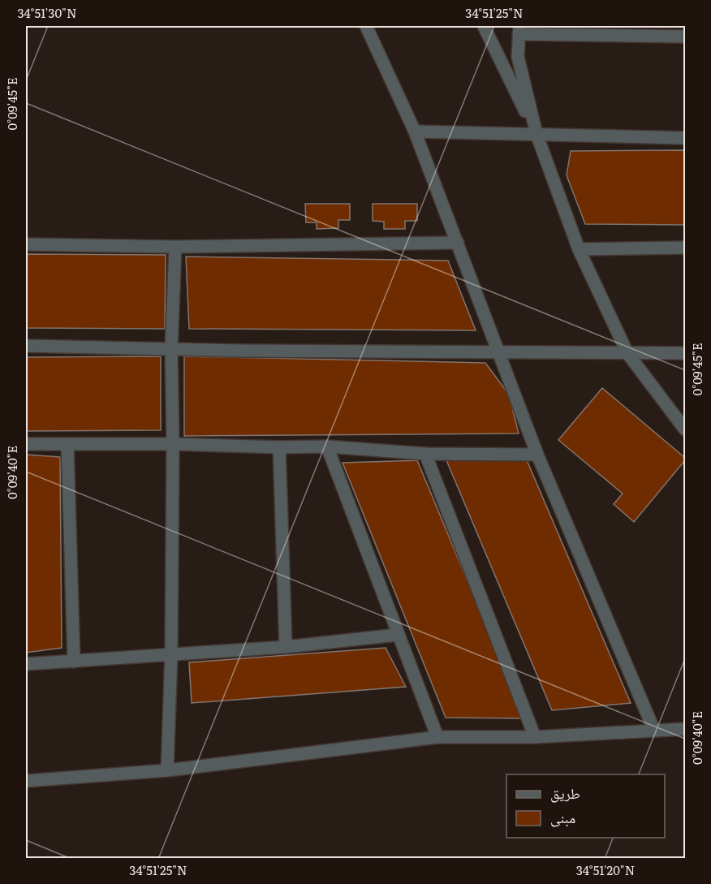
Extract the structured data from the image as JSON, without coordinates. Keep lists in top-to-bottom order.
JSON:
{
  "legend": ["طريق", "مبنى"],
  "coordinates": [
    "34°51'30\"N",
    "34°51'25\"N",
    "0°09'45\"E",
    "0°09'40\"E",
    "34°51'20\"N"
  ]
}
